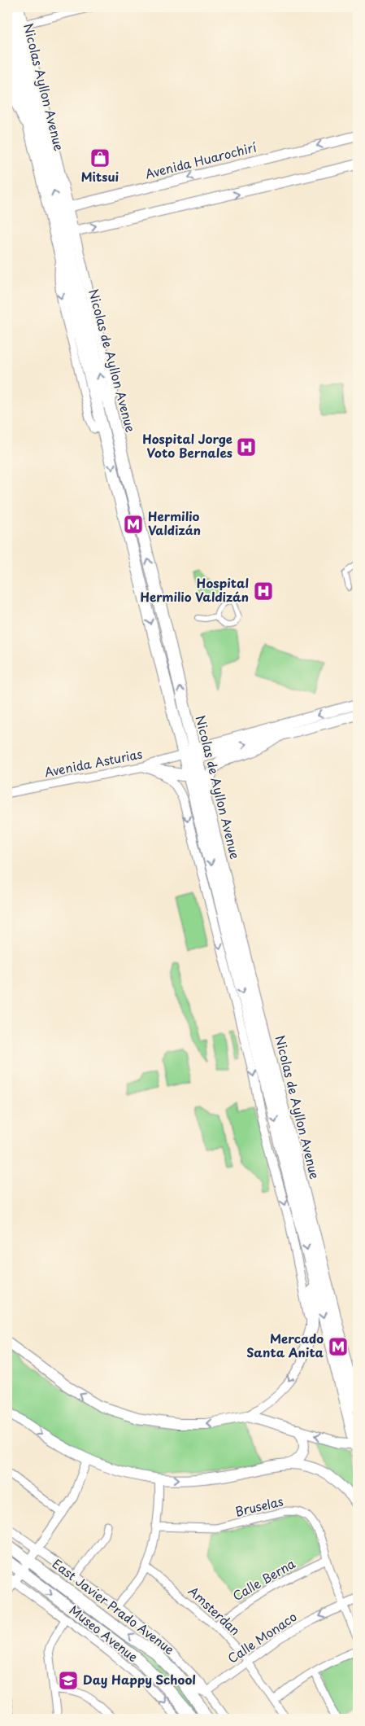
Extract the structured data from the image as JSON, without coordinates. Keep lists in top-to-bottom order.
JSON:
{
  "streets": {
    "main road": [
      "Nicolas Ayllon Avenue",
      "Avenida Huarochirí",
      "Nicolas de Ayllon Avenue",
      "East Javier Prado Avenue"
    ],
    "street": [
      "Avenida Asturias",
      "Bruselas",
      "Calle Berna",
      "Amsterdan",
      "Museo Avenue",
      "Calle Monaco"
    ]
  },
  "crossings": [
    ["Nicolas Ayllon Avenue", "Nicolas de Ayllon Avenue"],
    ["Avenida Huarochirí", "Nicolas de Ayllon Avenue"],
    ["Nicolas de Ayllon Avenue", "Avenida Asturias"],
    ["Bruselas", "Calle Berna"],
    ["Bruselas", "Calle Monaco"],
    ["Calle Berna", "Amsterdan"],
    ["Amsterdan", "Calle Monaco"]
  ],
  "places": {
    "shop": ["Mitsui"],
    "hospital": ["Hospital Jorge Voto Bernales", "Hospital Hermilio Valdizán"],
    "metro station": ["Hermilio Valdizán", "Mercado Santa Anita"],
    "school or university": ["Day Happy School"]
  }
}
